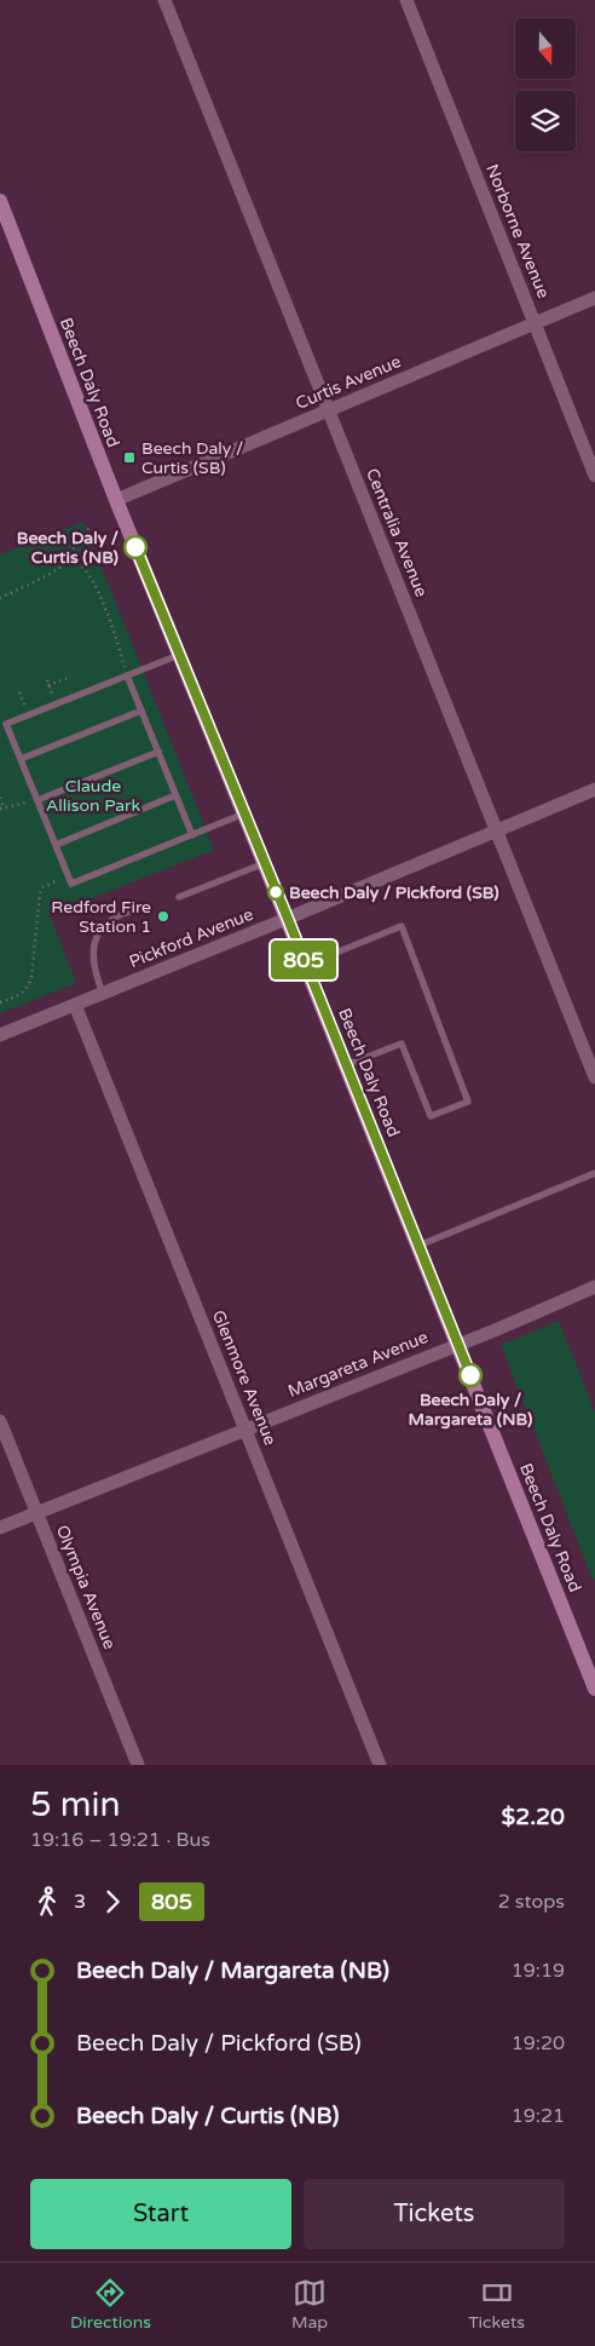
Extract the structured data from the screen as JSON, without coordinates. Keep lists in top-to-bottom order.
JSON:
{
  "streets": {
    "main road": ["Beech Daly Road"],
    "street": [
      "Norborne Avenue",
      "Curtis Avenue",
      "Centralia Avenue",
      "Pickford Avenue",
      "Margareta Avenue",
      "Glenmore Avenue",
      "Olympia Avenue"
    ]
  },
  "crossings": [
    ["Norborne Avenue", "Curtis Avenue"],
    ["Beech Daly Road", "Curtis Avenue"],
    ["Beech Daly Road", "Pickford Avenue"],
    ["Beech Daly Road", "Margareta Avenue"],
    ["Curtis Avenue", "Centralia Avenue"],
    ["Centralia Avenue", "Pickford Avenue"],
    ["Pickford Avenue", "Glenmore Avenue"],
    ["Margareta Avenue", "Glenmore Avenue"],
    ["Margareta Avenue", "Olympia Avenue"]
  ],
  "parks": ["Claude Allison Park"],
  "places": {
    "transit": ["Beech Daly / Curtis (SB)"],
    "other": [
      "Beech Daly / Curtis (NB)",
      "Beech Daly / Pickford (SB)",
      "Redford Fire Station 1",
      "Beech Daly / Margareta (NB)"
    ]
  },
  "lines": ["bus line 805"],
  "north": "bottom",
  "page": {
    "on_map": "805",
    "heading": ["5 min", "19:16 – 19:21 · Bus", "$2.20"],
    "legs": ["3", "805", "2 stops"],
    "list": [
      {
        "name": "Beech Daly / Margareta (NB)",
        "value": "19:19"
      },
      {
        "name": "Beech Daly / Pickford (SB)",
        "value": "19:20"
      },
      {
        "name": "Beech Daly / Curtis (NB)",
        "value": "19:21"
      }
    ],
    "buttons": ["Start", "Tickets"],
    "tabs": ["Directions", "Map", "Tickets"]
  }
}
